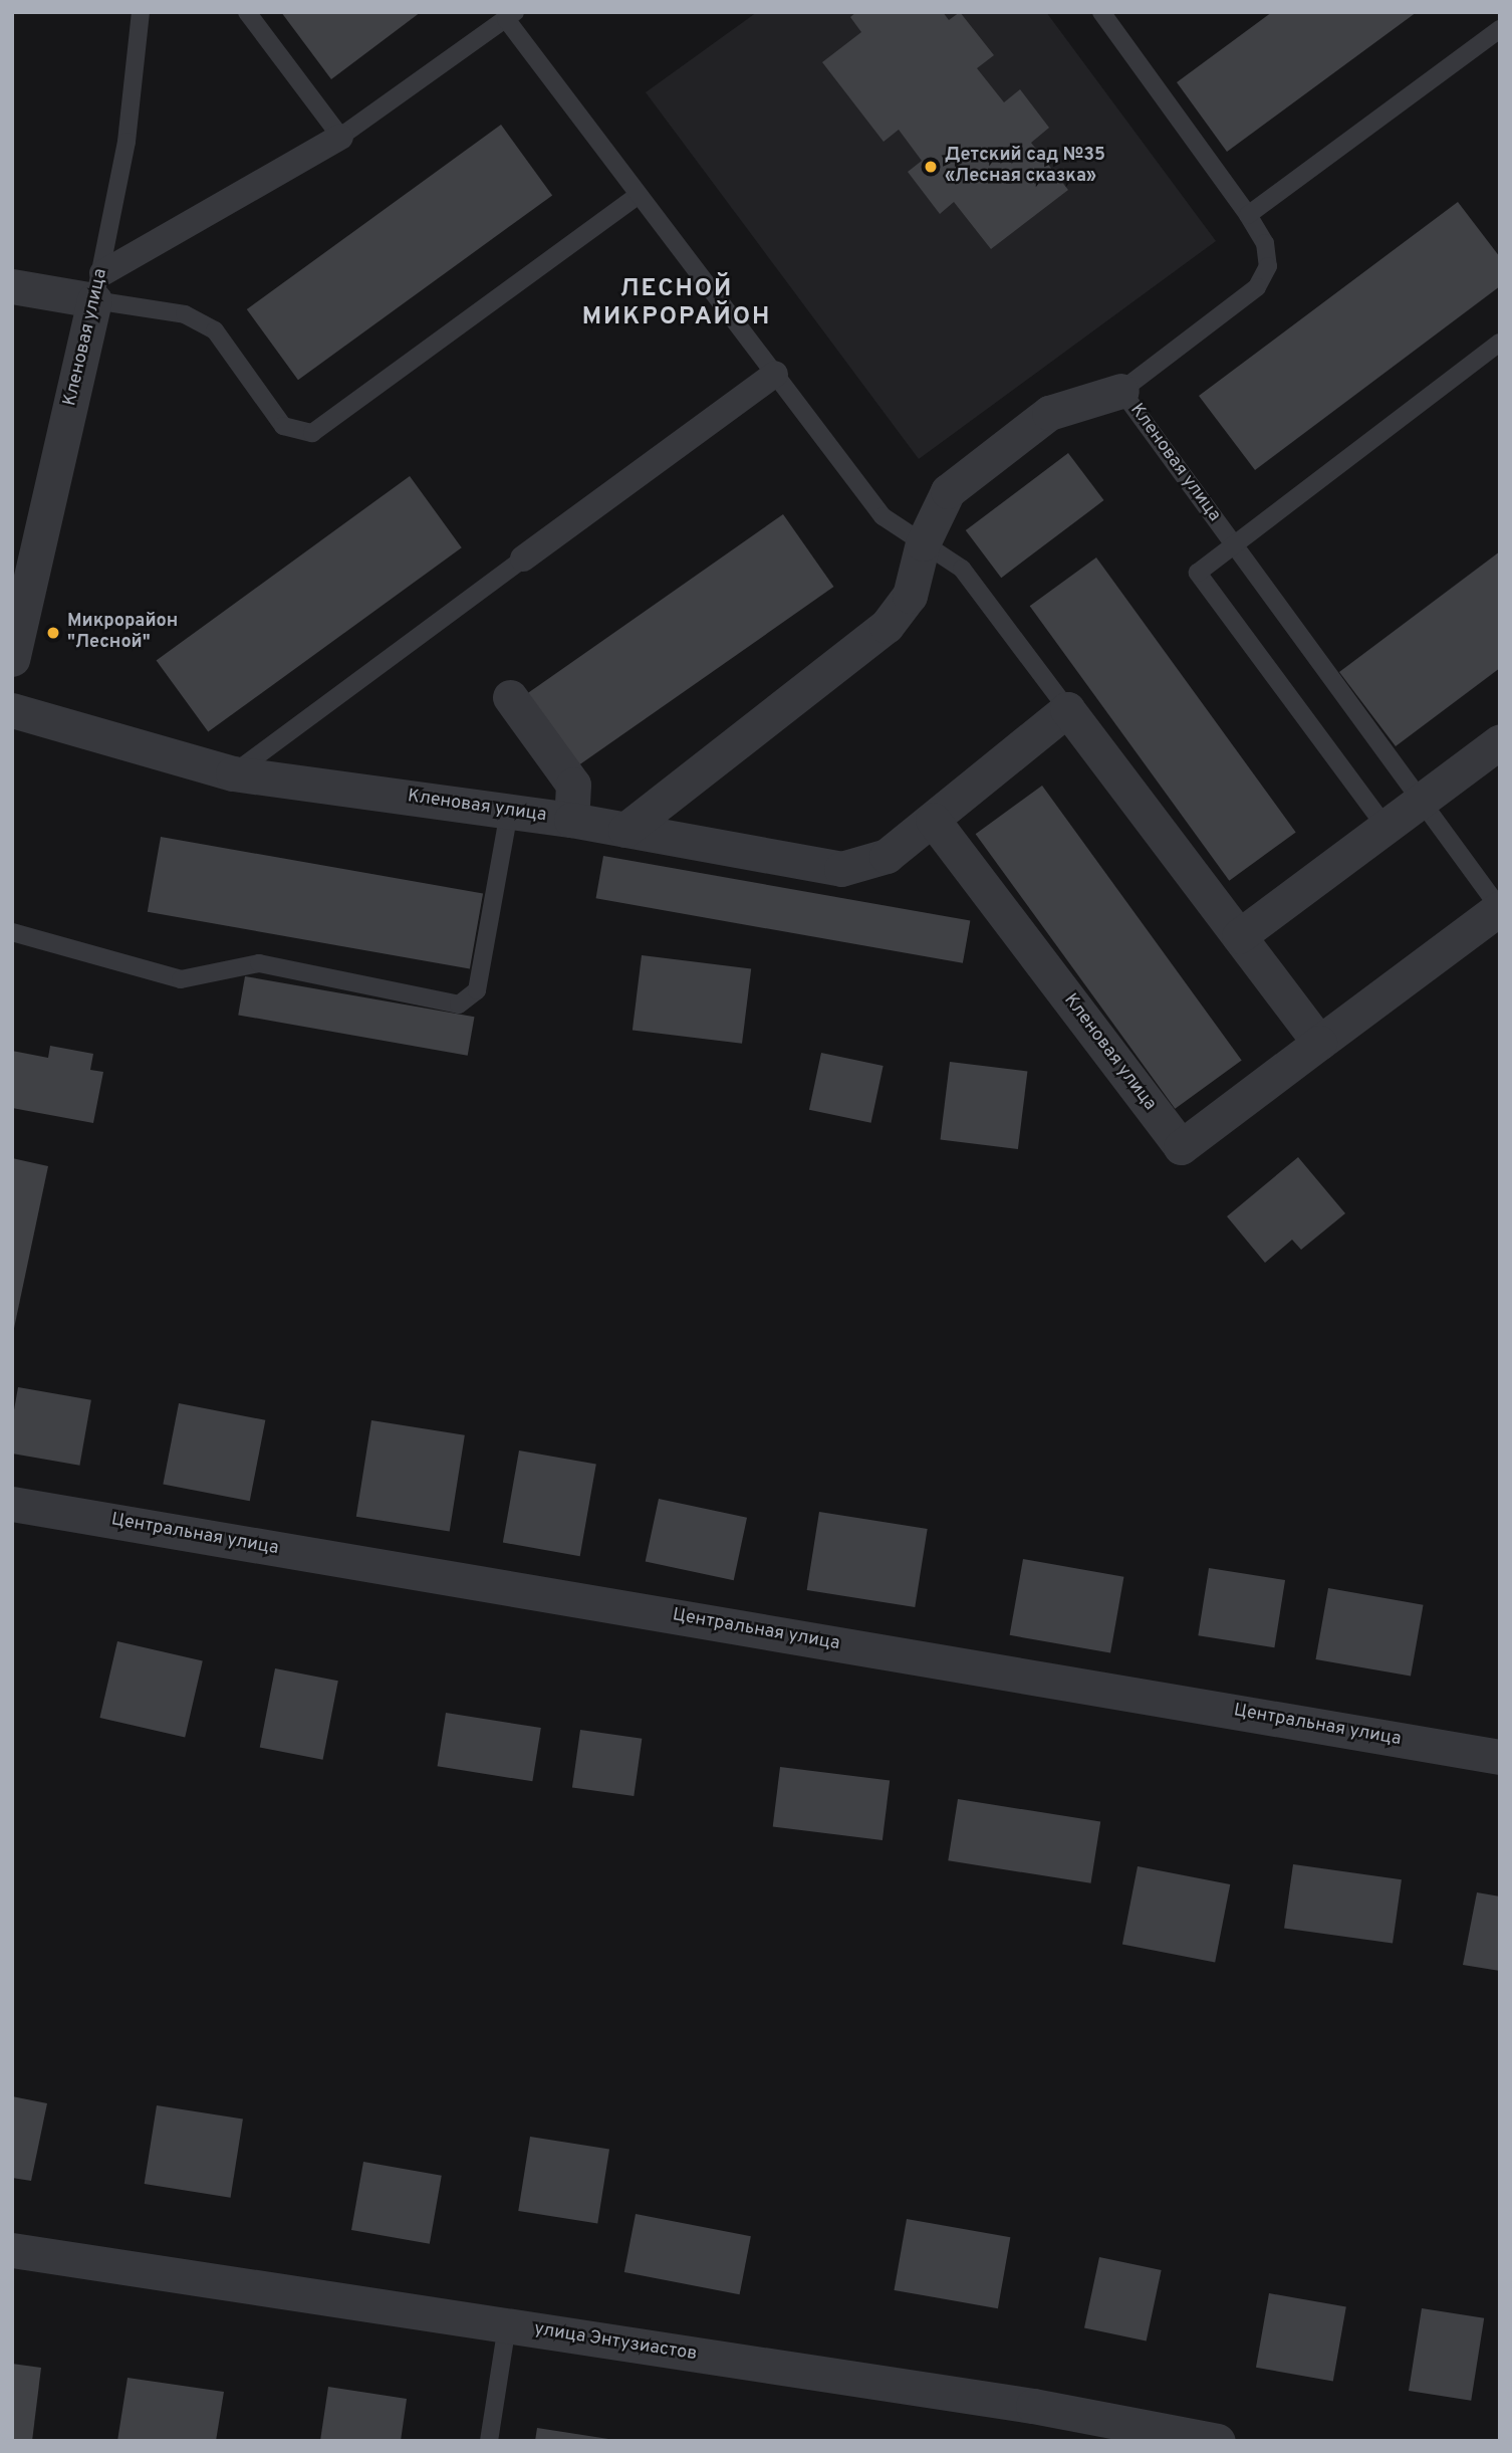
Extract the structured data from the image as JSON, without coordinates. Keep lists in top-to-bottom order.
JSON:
{
  "streets": {
    "street": ["Кленовая улица", "Центральная улица", "улица Энтузиастов"]
  },
  "districts": ["ЛЕСНОЙ МИКРОРАЙОН"],
  "places": ["Детский сад №35 «Лесная сказка»", "Микрорайон \"Лесной\""]
}
